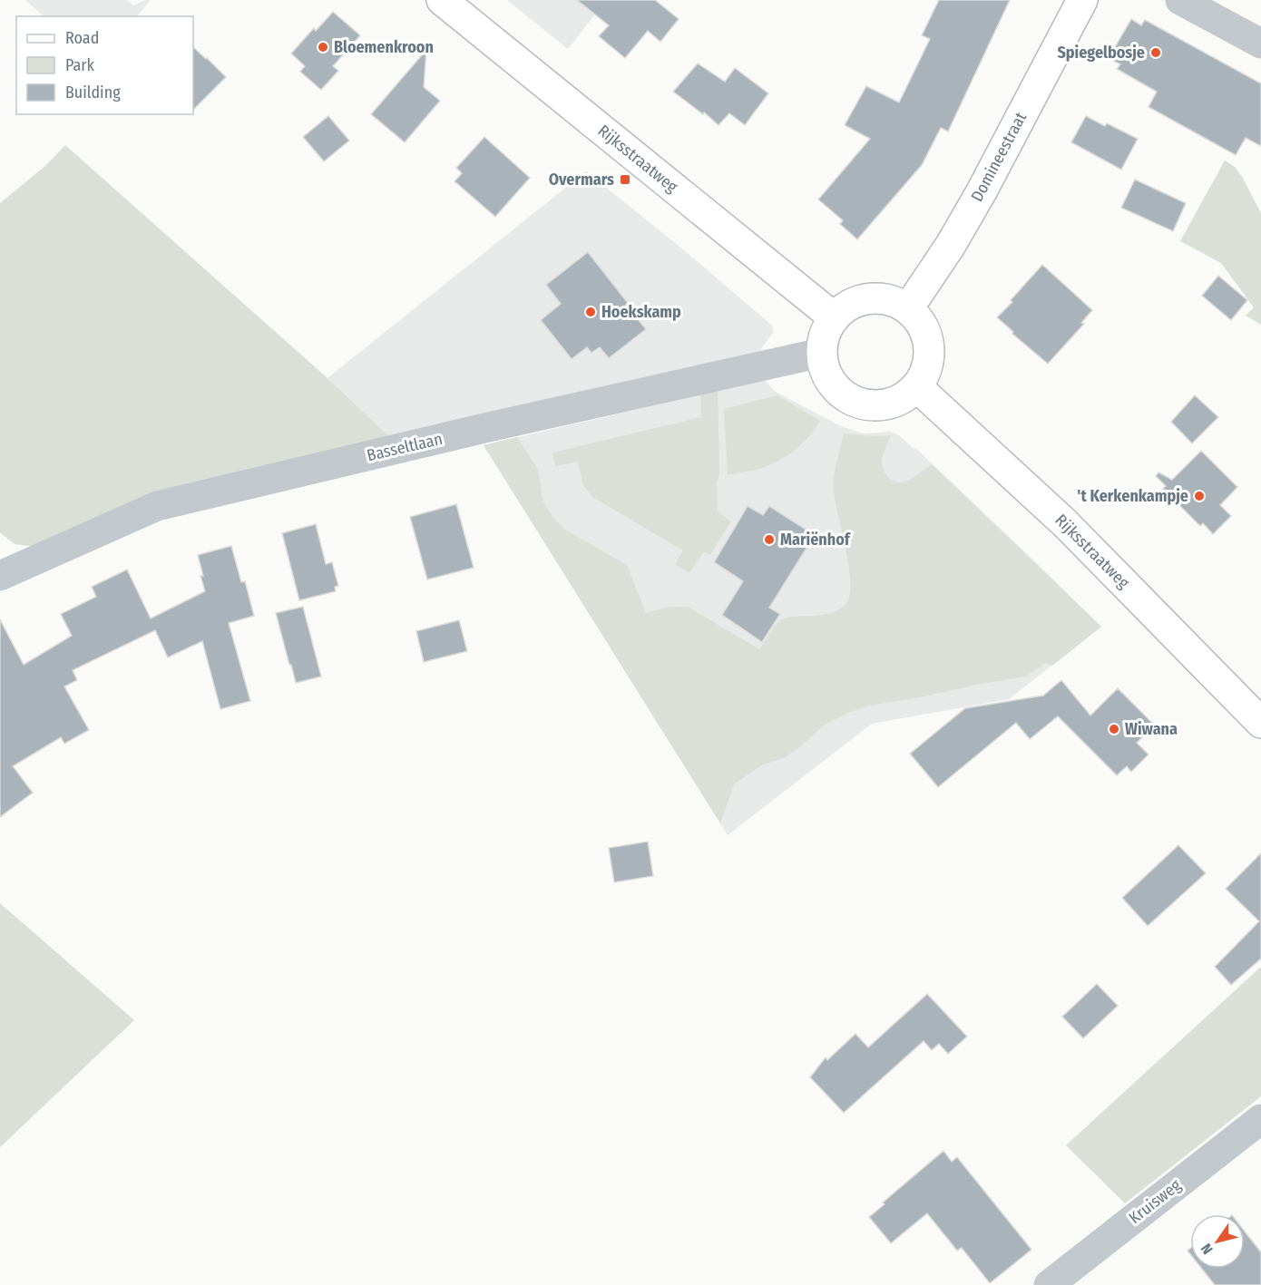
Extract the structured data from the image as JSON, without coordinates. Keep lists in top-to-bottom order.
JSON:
{
  "streets": {
    "main road": ["Domineestraat", "Rijksstraatweg"],
    "street": ["Basseltlaan", "Kruisweg"]
  },
  "crossings": [
    ["Domineestraat", "Rijksstraatweg"],
    ["Domineestraat", "Basseltlaan"],
    ["Rijksstraatweg", "Basseltlaan"]
  ],
  "places": {
    "other": [
      "Bloemenkroon",
      "Spiegelbosje",
      "Hoekskamp",
      "'t Kerkenkampje",
      "Mariënhof",
      "Wiwana"
    ],
    "transit": ["Overmars"]
  },
  "legend": ["Road", "Park", "Building"],
  "north": "bottom left"
}
